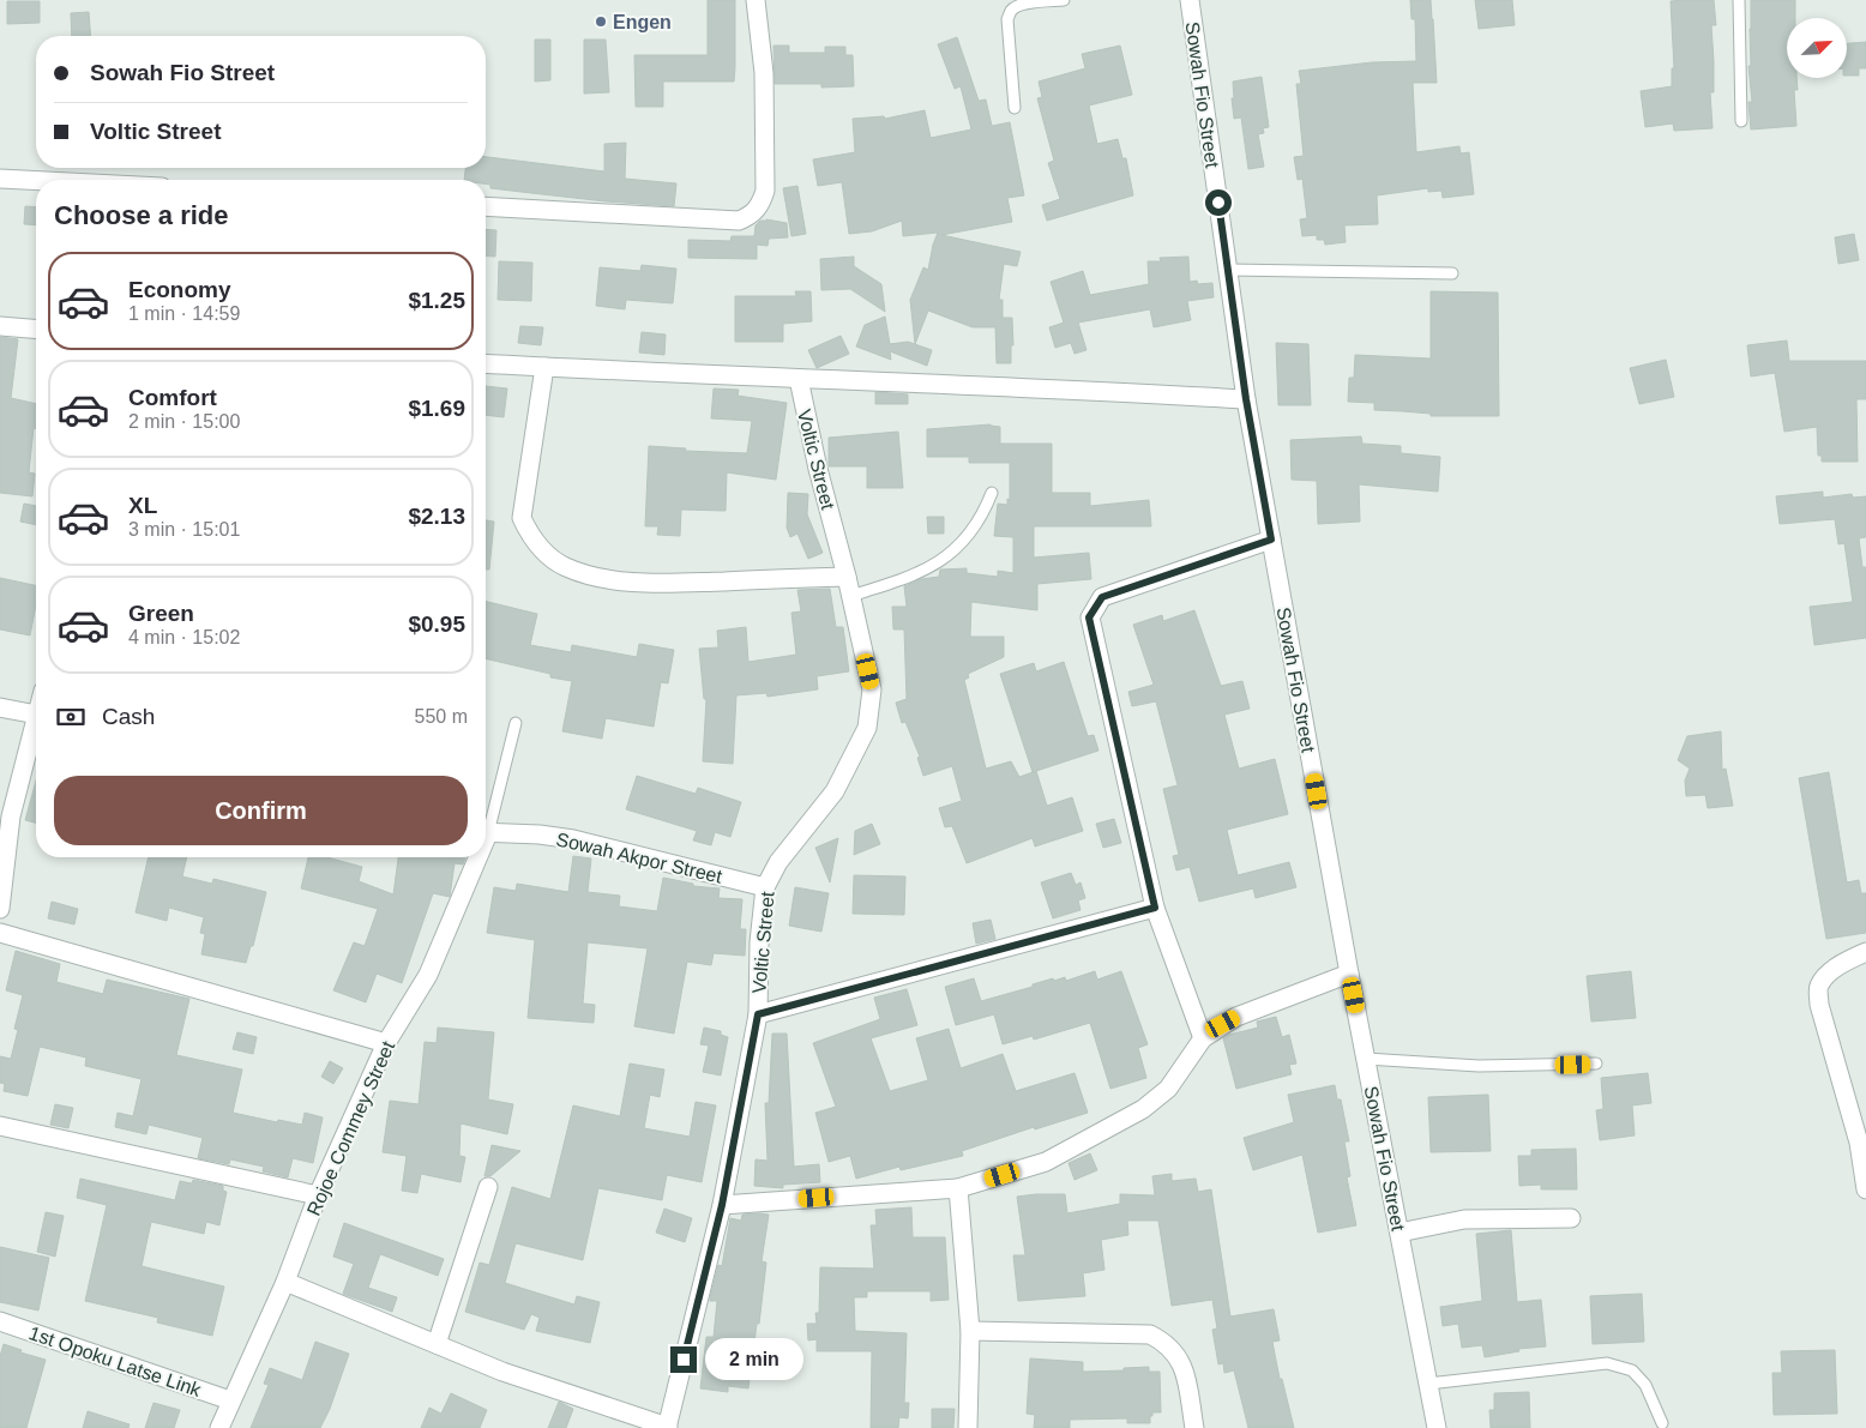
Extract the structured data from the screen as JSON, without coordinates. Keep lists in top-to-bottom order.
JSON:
{
  "streets": {
    "street": [
      "Sowah Fio Street",
      "Voltic Street",
      "Sowah Akpor Street",
      "Rojoe Commey Street",
      "1st Opoku Latse Link"
    ]
  },
  "crossings": [
    ["Voltic Street", "Sowah Akpor Street"],
    ["Rojoe Commey Street", "1st Opoku Latse Link"]
  ],
  "places": ["Engen"],
  "north": "top right",
  "page": {
    "banner": ["Sowah Fio Street", "Voltic Street"],
    "heading": "Choose a ride",
    "list": [
      {
        "name": "Economy",
        "note": "1 min · 14:59",
        "value": "$1.25"
      },
      {
        "name": "Comfort",
        "note": "2 min · 15:00",
        "value": "$1.69"
      },
      {
        "name": "XL",
        "note": "3 min · 15:01",
        "value": "$2.13"
      },
      {
        "name": "Green",
        "note": "4 min · 15:02",
        "value": "$0.95"
      }
    ],
    "pay": ["Cash", "550 m"],
    "buttons": "Confirm",
    "bubble": "2 min"
  }
}
